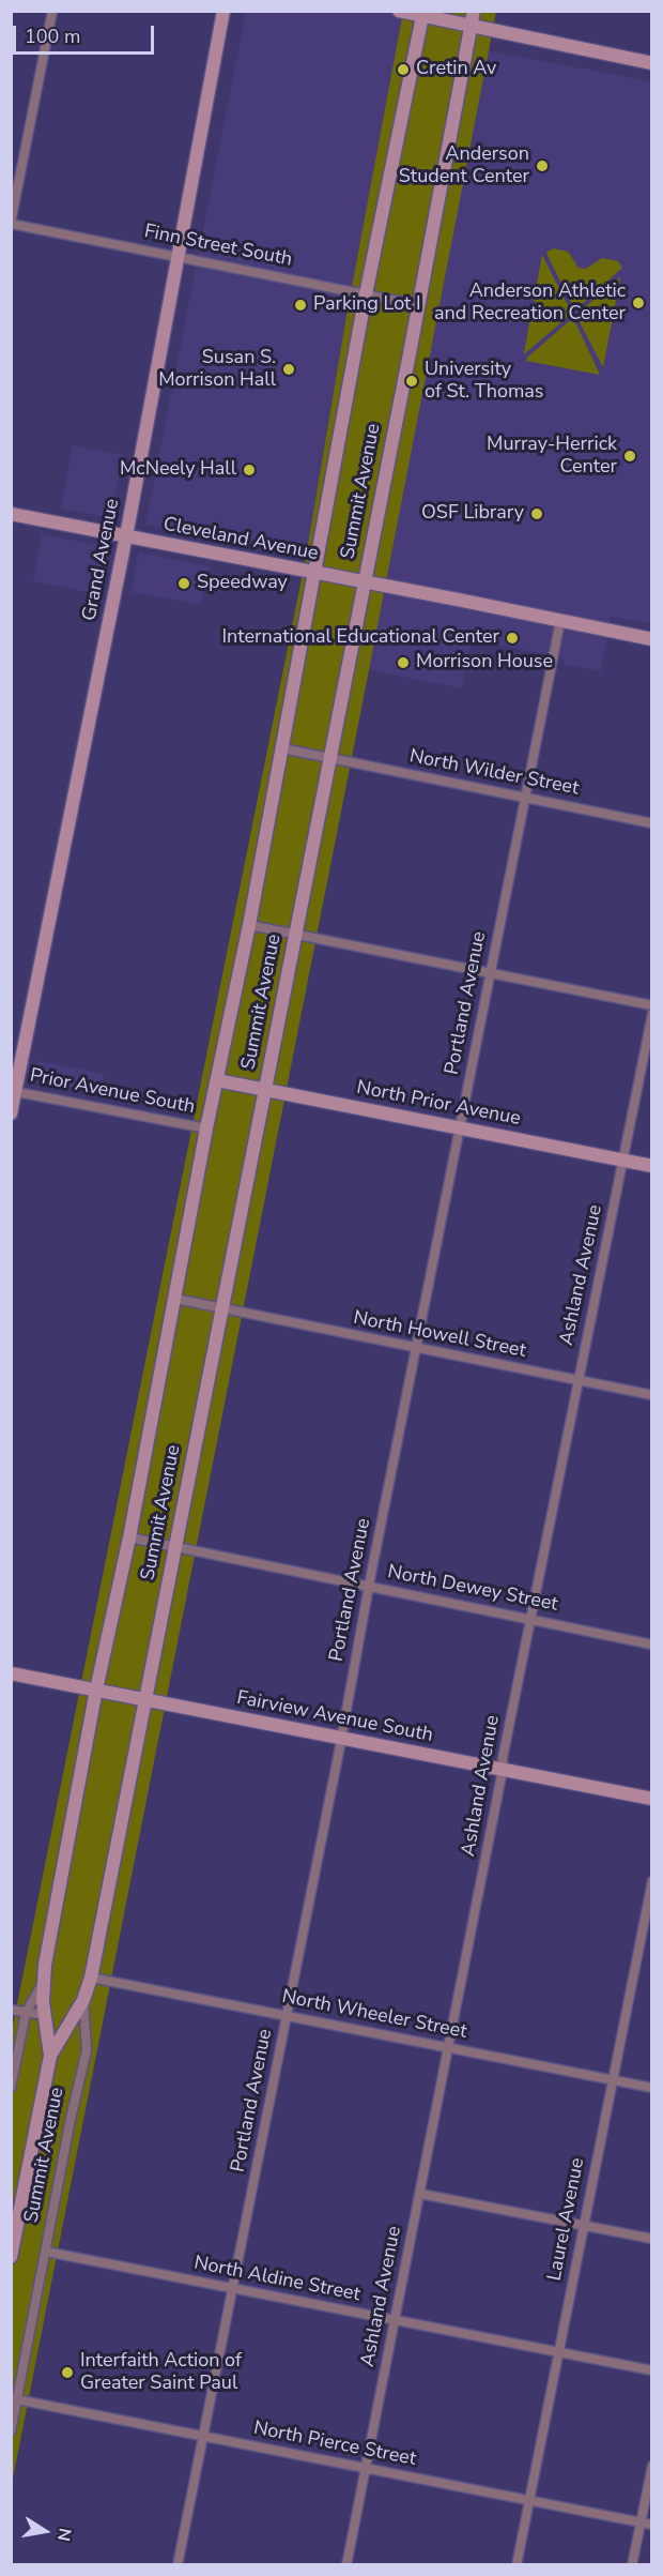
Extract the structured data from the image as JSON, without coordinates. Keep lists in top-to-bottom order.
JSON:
{
  "streets": {
    "street": [
      "Finn Street South",
      "Summit Avenue",
      "Cleveland Avenue",
      "Grand Avenue",
      "North Wilder Street",
      "Portland Avenue",
      "Prior Avenue South",
      "North Prior Avenue",
      "Ashland Avenue",
      "North Howell Street",
      "North Dewey Street",
      "Fairview Avenue South",
      "North Wheeler Street",
      "Laurel Avenue",
      "North Aldine Street",
      "North Pierce Street"
    ]
  },
  "crossings": [
    ["Finn Street South", "Summit Avenue"],
    ["Finn Street South", "Grand Avenue"],
    ["Summit Avenue", "Cleveland Avenue"],
    ["Summit Avenue", "North Wilder Street"],
    ["Summit Avenue", "Prior Avenue South"],
    ["Summit Avenue", "North Prior Avenue"],
    ["Summit Avenue", "North Howell Street"],
    ["Summit Avenue", "North Dewey Street"],
    ["Summit Avenue", "Fairview Avenue South"],
    ["Summit Avenue", "North Wheeler Street"],
    ["Summit Avenue", "North Aldine Street"],
    ["Summit Avenue", "North Pierce Street"],
    ["Cleveland Avenue", "Grand Avenue"],
    ["Cleveland Avenue", "Portland Avenue"],
    ["Grand Avenue", "Prior Avenue South"],
    ["North Wilder Street", "Portland Avenue"],
    ["Portland Avenue", "North Prior Avenue"],
    ["Portland Avenue", "North Howell Street"],
    ["Portland Avenue", "North Dewey Street"],
    ["Portland Avenue", "Fairview Avenue South"],
    ["Portland Avenue", "North Wheeler Street"],
    ["Portland Avenue", "North Aldine Street"],
    ["Portland Avenue", "North Pierce Street"],
    ["North Prior Avenue", "Ashland Avenue"],
    ["Ashland Avenue", "North Howell Street"],
    ["Ashland Avenue", "North Dewey Street"],
    ["Ashland Avenue", "Fairview Avenue South"],
    ["Ashland Avenue", "North Wheeler Street"],
    ["Ashland Avenue", "North Aldine Street"],
    ["Ashland Avenue", "North Pierce Street"],
    ["North Wheeler Street", "Laurel Avenue"],
    ["Laurel Avenue", "North Aldine Street"],
    ["Laurel Avenue", "North Pierce Street"]
  ],
  "places": [
    "Cretin Av",
    "Anderson Student Center",
    "Anderson Athletic and Recreation Center",
    "Parking Lot I",
    "Susan S. Morrison Hall",
    "University of St. Thomas",
    "Murray-Herrick Center",
    "McNeely Hall",
    "OSF Library",
    "Speedway",
    "International Educational Center",
    "Morrison House",
    "Interfaith Action of Greater Saint Paul"
  ],
  "scale_bar": "100 m",
  "north": "right"
}
